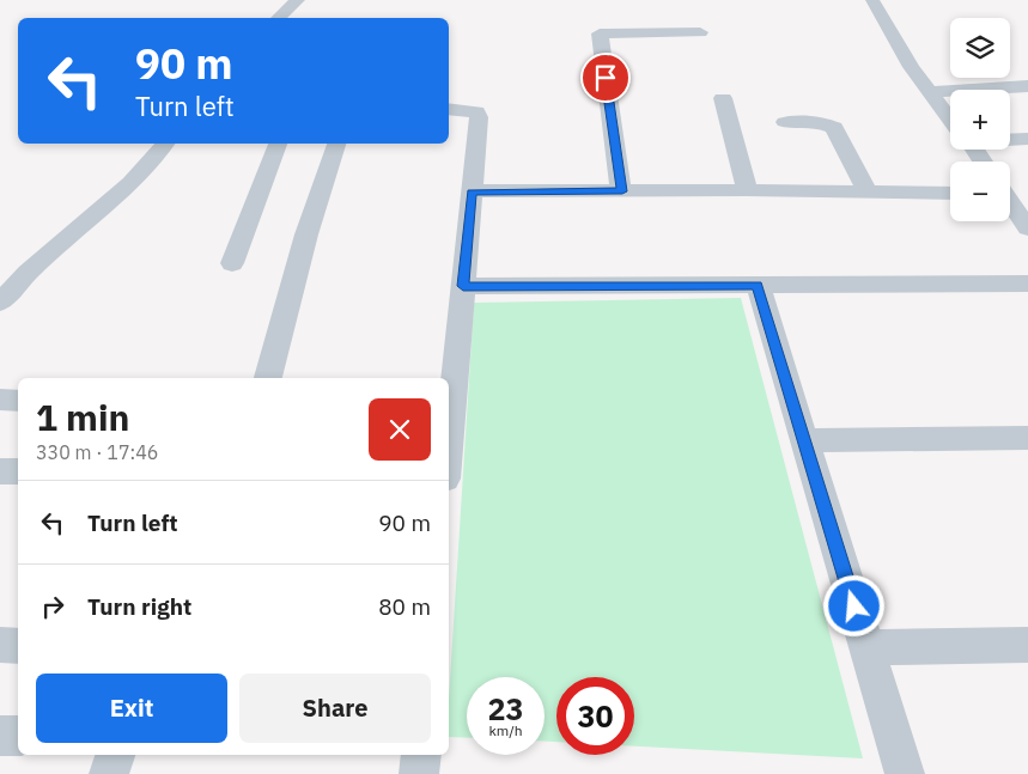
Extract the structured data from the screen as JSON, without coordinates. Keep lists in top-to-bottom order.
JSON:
{
  "page": {
    "map_buttons": ["+", "−"],
    "turn": ["90 m", "Turn left"],
    "heading": ["1 min", "330 m · 17:46"],
    "list": [
      {
        "name": "Turn left",
        "value": "90 m"
      },
      {
        "name": "Turn right",
        "value": "80 m"
      }
    ],
    "buttons": ["Exit", "Share"],
    "speed": "23 km/h",
    "limit": "30"
  }
}
